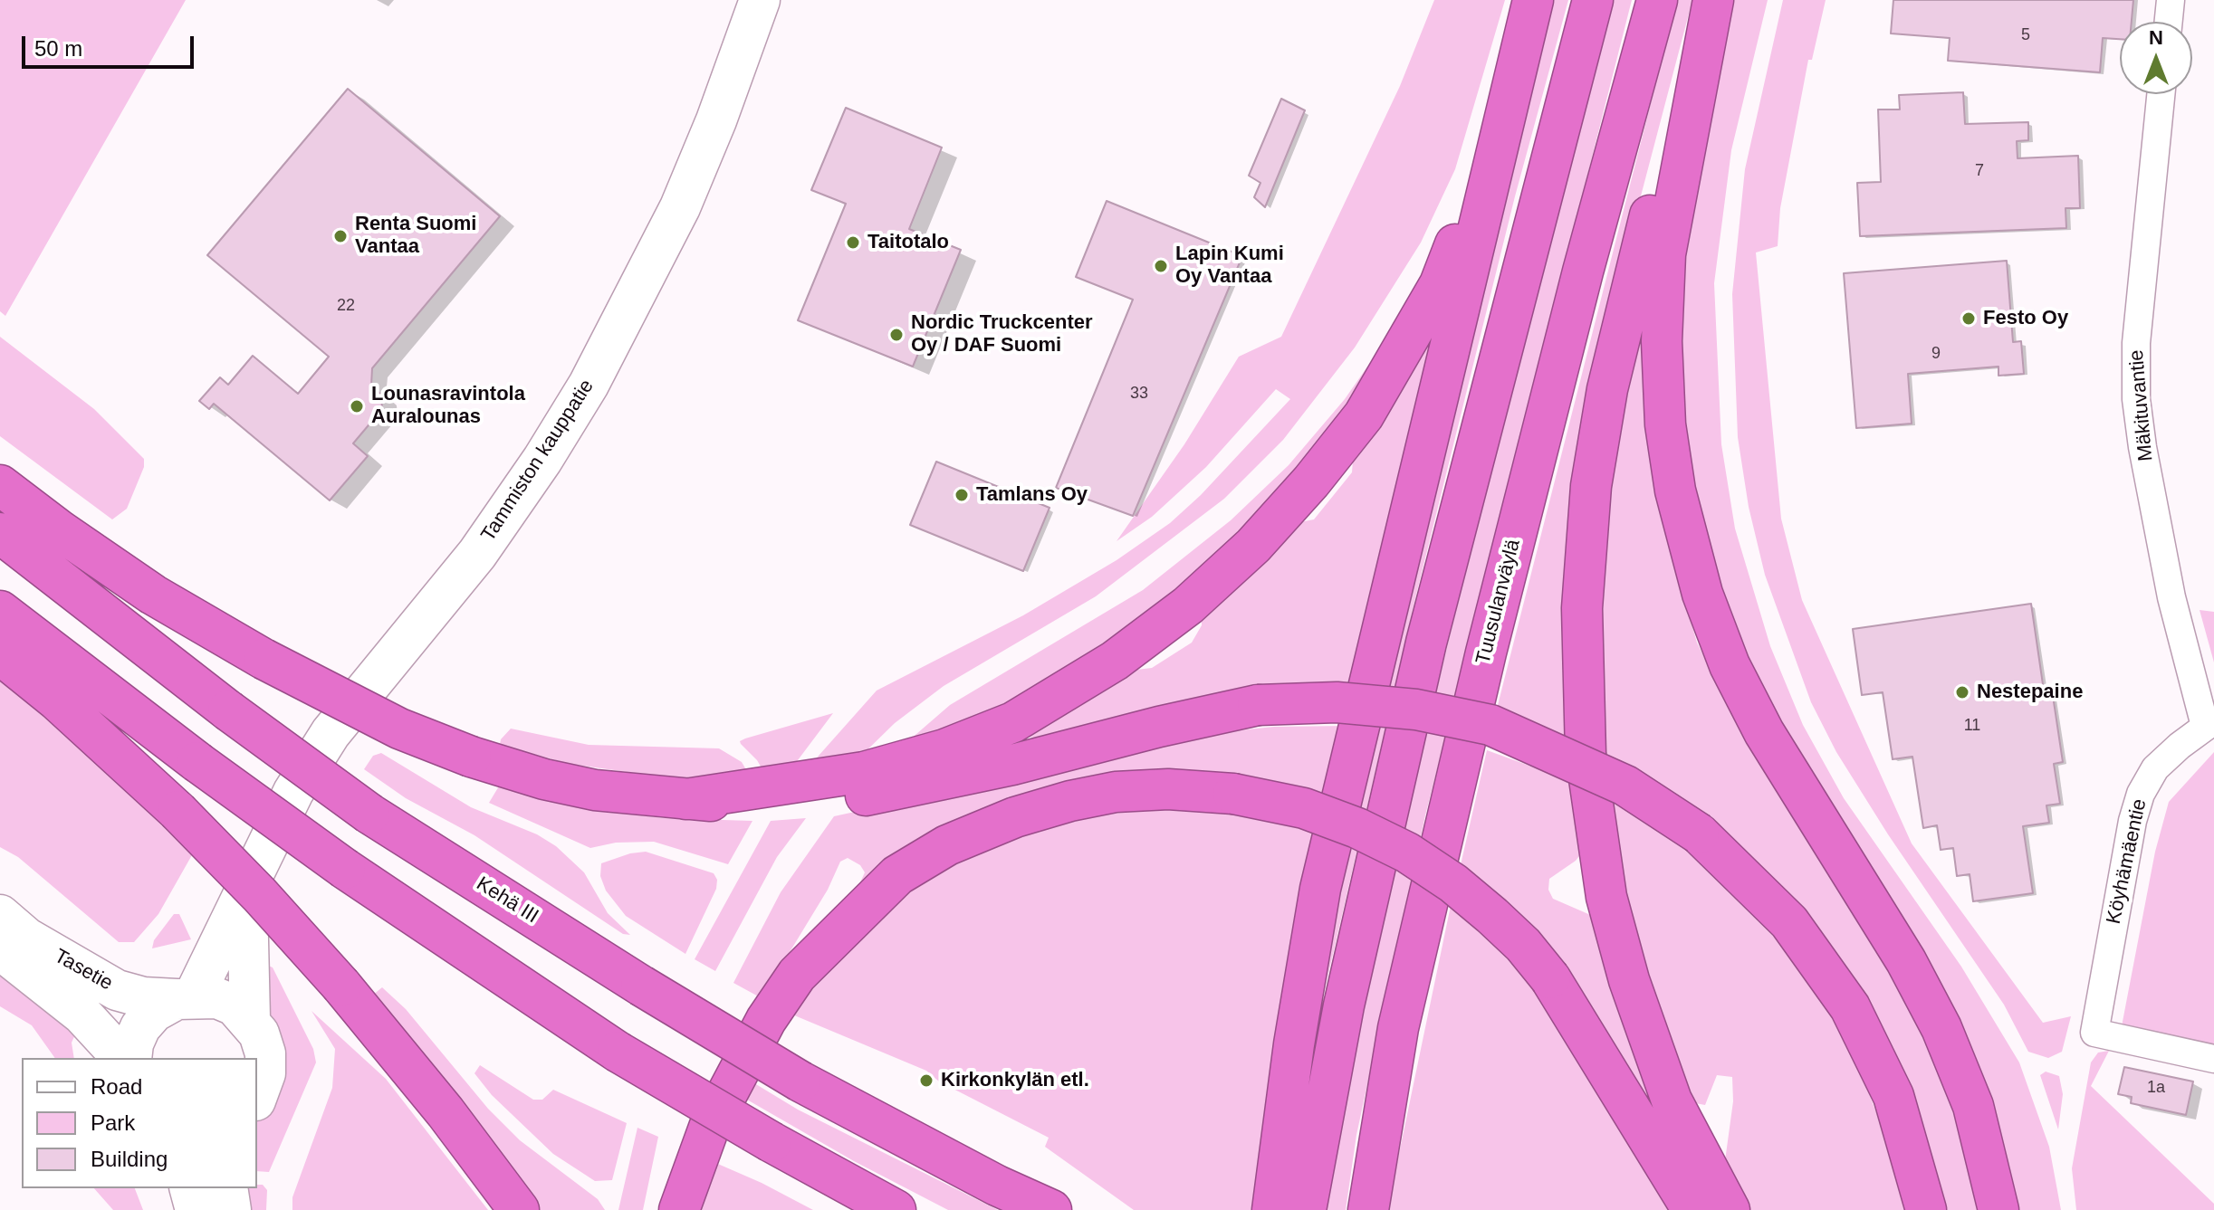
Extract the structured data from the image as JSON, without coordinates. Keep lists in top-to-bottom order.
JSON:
{
  "streets": {
    "highway": ["Tuusulanväylä", "Kehä III"],
    "main road": ["Tammiston kauppatie", "Tasetie"],
    "street": ["Mäkituvantie", "Köyhämäentie"]
  },
  "crossings": [
    ["Mäkituvantie", "Köyhämäentie"],
    ["Tammiston kauppatie", "Tasetie"]
  ],
  "places": [
    "Renta Suomi Vantaa",
    "Taitotalo",
    "Lapin Kumi Oy Vantaa",
    "Festo Oy",
    "Nordic Truckcenter Oy / DAF Suomi",
    "Lounasravintola Auralounas",
    "Tamlans Oy",
    "Nestepaine",
    "Kirkonkylän etl."
  ],
  "house_numbers": [
    "5",
    "7",
    "22",
    "9",
    "33",
    "11",
    "1a"
  ],
  "legend": ["Road", "Park", "Building"],
  "scale_bar": "50 m",
  "north": "top"
}
